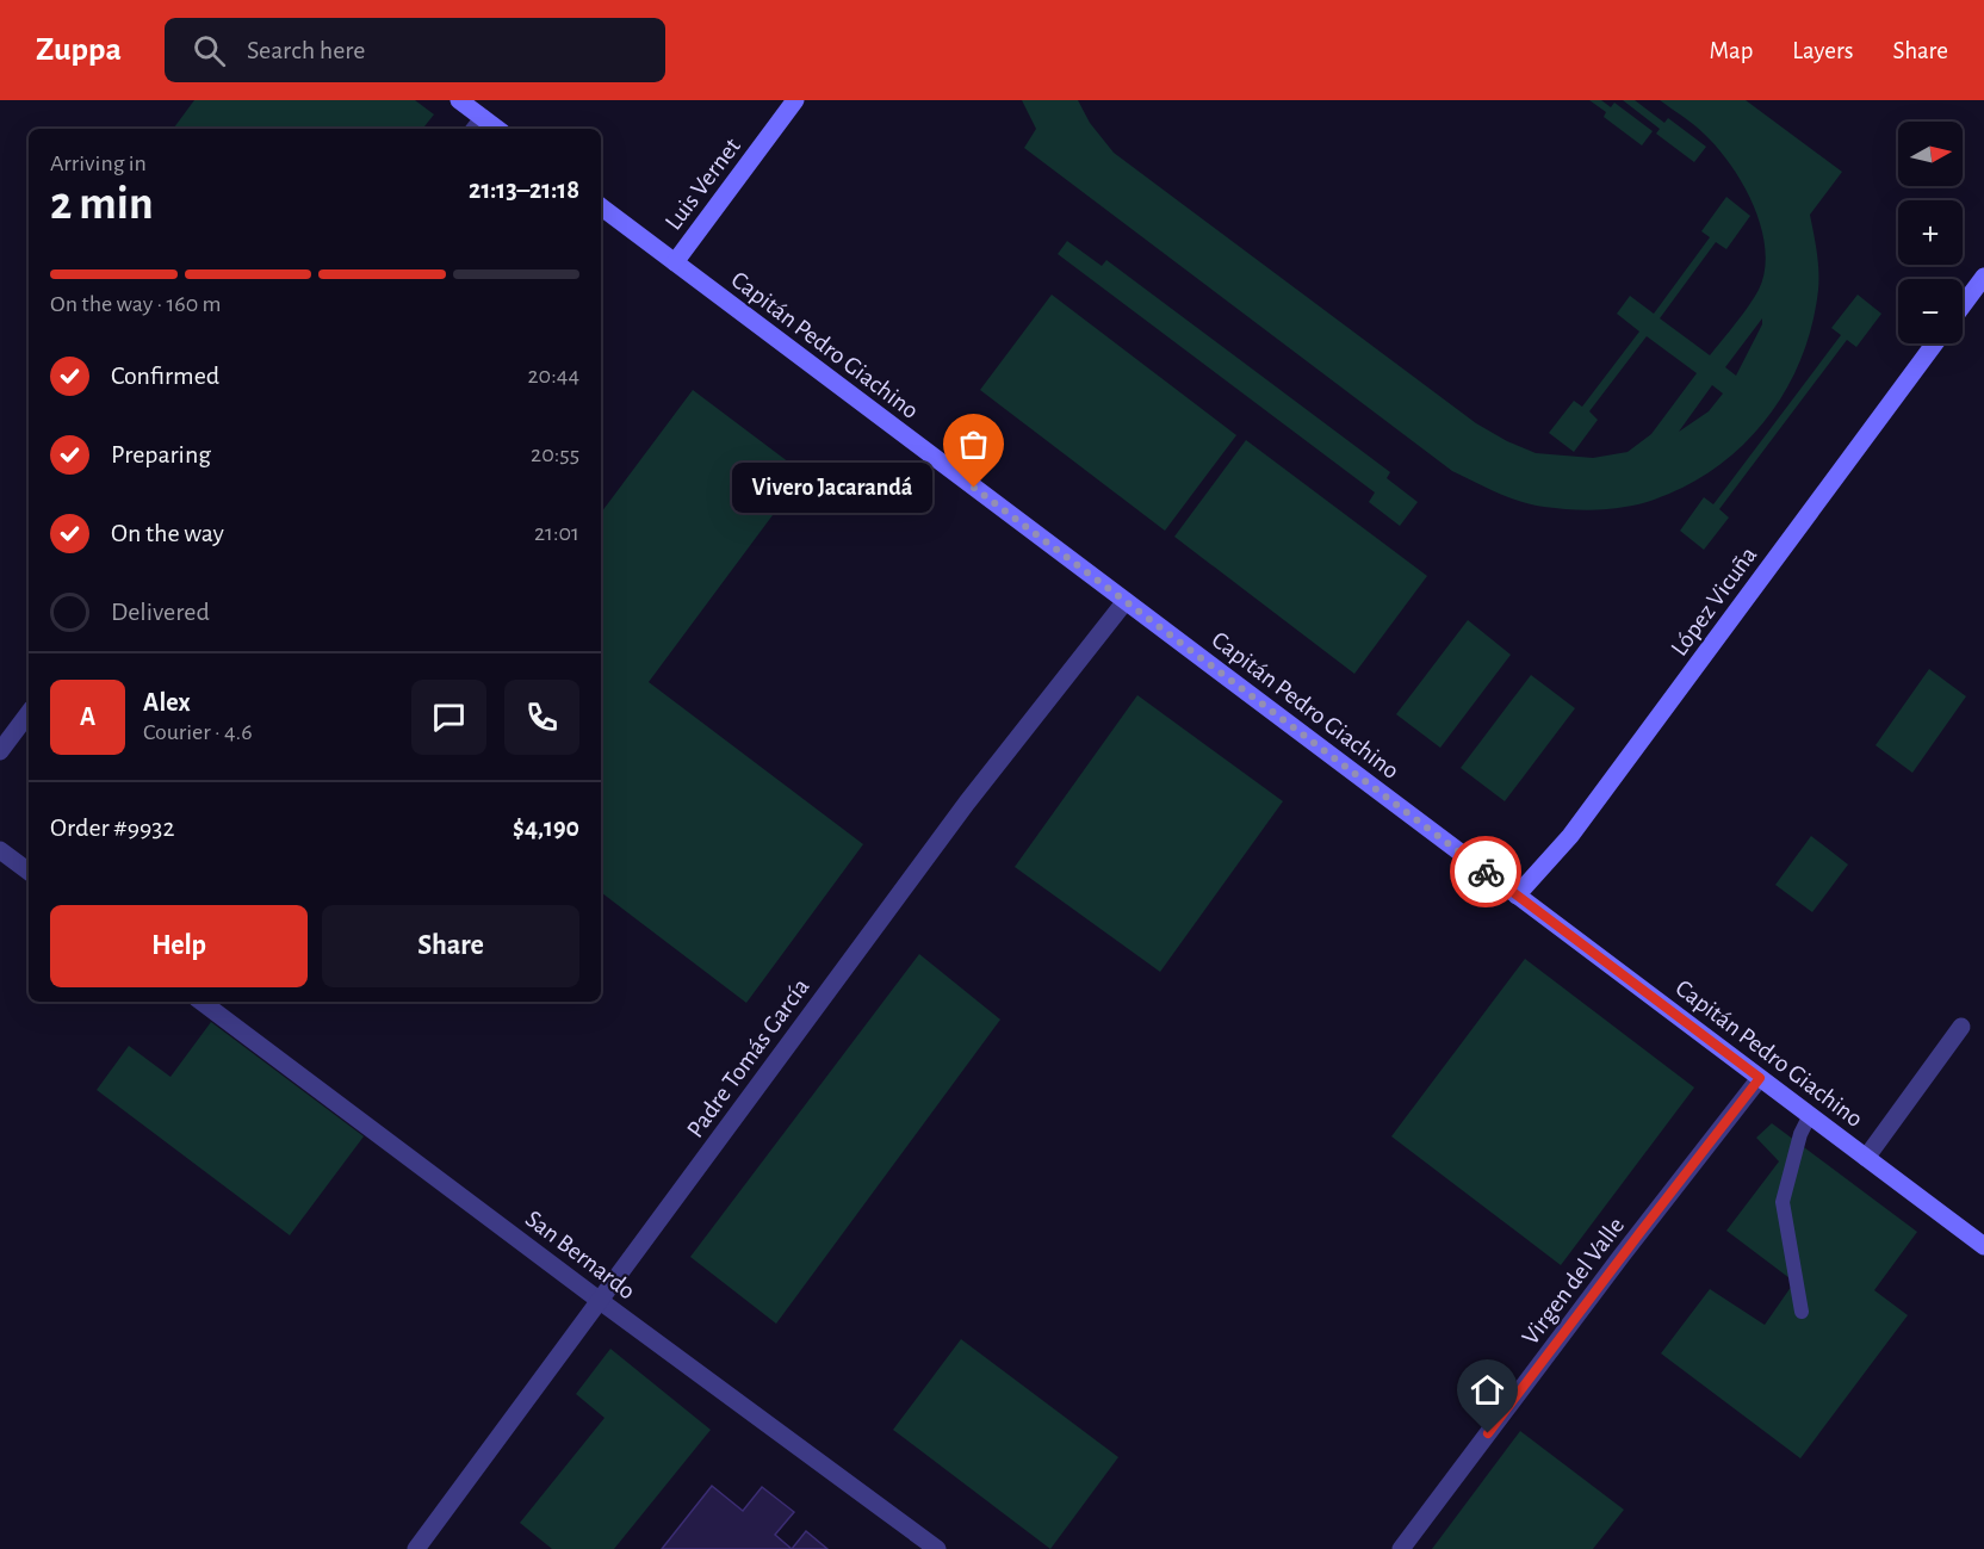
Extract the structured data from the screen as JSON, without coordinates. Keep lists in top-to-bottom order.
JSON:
{
  "streets": {
    "street": [
      "Luis Vernet",
      "Capitán Pedro Giachino",
      "López Vicuña",
      "Padre Tomás García",
      "San Bernardo",
      "Virgen del Valle"
    ]
  },
  "crossings": [
    ["Luis Vernet", "Capitán Pedro Giachino"],
    ["Capitán Pedro Giachino", "López Vicuña"],
    ["Capitán Pedro Giachino", "Padre Tomás García"],
    ["Capitán Pedro Giachino", "Virgen del Valle"],
    ["Padre Tomás García", "San Bernardo"]
  ],
  "places": ["Vivero Jacarandá"],
  "north": "right",
  "page": {
    "header": "Zuppa",
    "search": "Search here",
    "nav": ["Map", "Layers", "Share"],
    "map_buttons": ["+", "−"],
    "heading": ["2 min", "Arriving in", "21:13–21:18"],
    "panel": [
      "Alex",
      "Courier · 4.6",
      "Order #9932",
      "$4,190"
    ],
    "bar": "On the way · 160 m",
    "list": [
      ["Confirmed", "20:44"],
      ["Preparing", "20:55"],
      ["On the way", "21:01"],
      "Delivered"
    ],
    "bubble": "Vivero Jacarandá",
    "round": "A",
    "buttons": ["Help", "Share"]
  }
}
